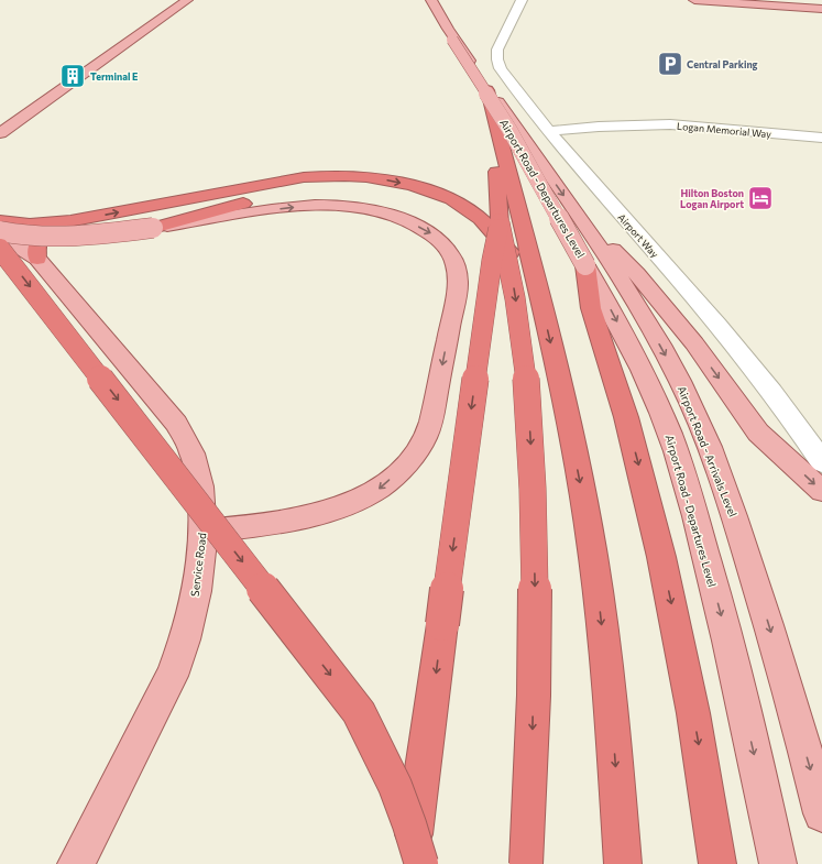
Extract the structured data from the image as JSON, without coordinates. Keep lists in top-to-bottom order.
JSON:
{
  "streets": {
    "main road": ["Airport Road - Departures Level", "Airport Road - Arrivals Level", "Service Road"],
    "street": ["Logan Memorial Way", "Airport Way"]
  },
  "crossings": [
    ["Logan Memorial Way", "Airport Way"],
    ["Airport Road - Departures Level", "Airport Road - Arrivals Level"]
  ],
  "places": {
    "parking": ["Central Parking"],
    "building": ["Terminal E"],
    "hotel": ["Hilton Boston Logan Airport"]
  }
}
